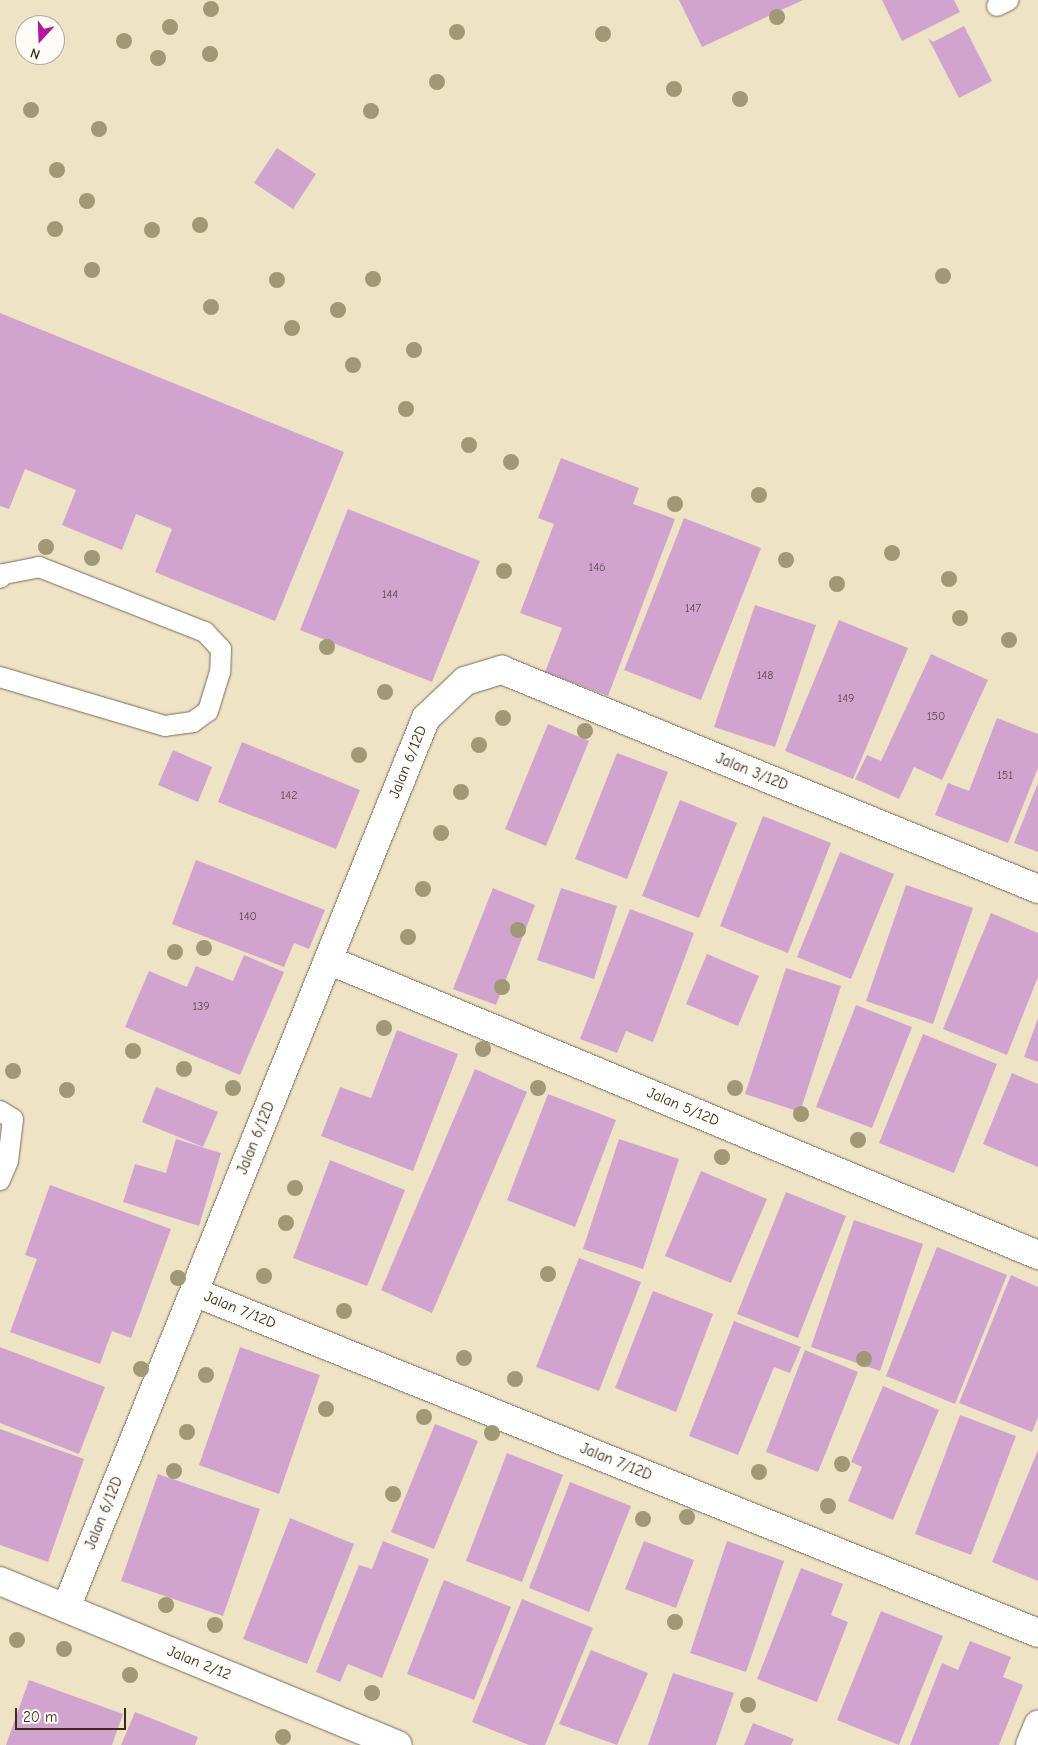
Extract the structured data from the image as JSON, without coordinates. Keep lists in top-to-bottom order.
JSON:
{
  "streets": {
    "street": [
      "Jalan 6/12D",
      "Jalan 3/12D",
      "Jalan 5/12D",
      "Jalan 7/12D",
      "Jalan 2/12"
    ]
  },
  "crossings": [
    ["Jalan 6/12D", "Jalan 3/12D"],
    ["Jalan 6/12D", "Jalan 5/12D"],
    ["Jalan 6/12D", "Jalan 7/12D"],
    ["Jalan 6/12D", "Jalan 2/12"]
  ],
  "house_numbers": [
    "146",
    "144",
    "147",
    "148",
    "149",
    "150",
    "151",
    "142",
    "140",
    "139"
  ],
  "scale_bar": "20 m",
  "north": "bottom"
}
